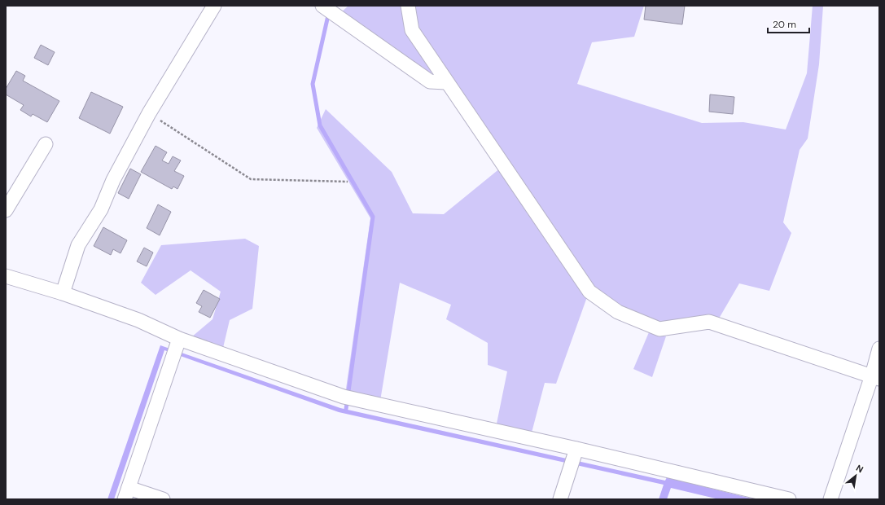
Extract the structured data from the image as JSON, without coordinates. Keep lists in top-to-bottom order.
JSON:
{
  "scale_bar": "20 m",
  "north": "top right"
}
